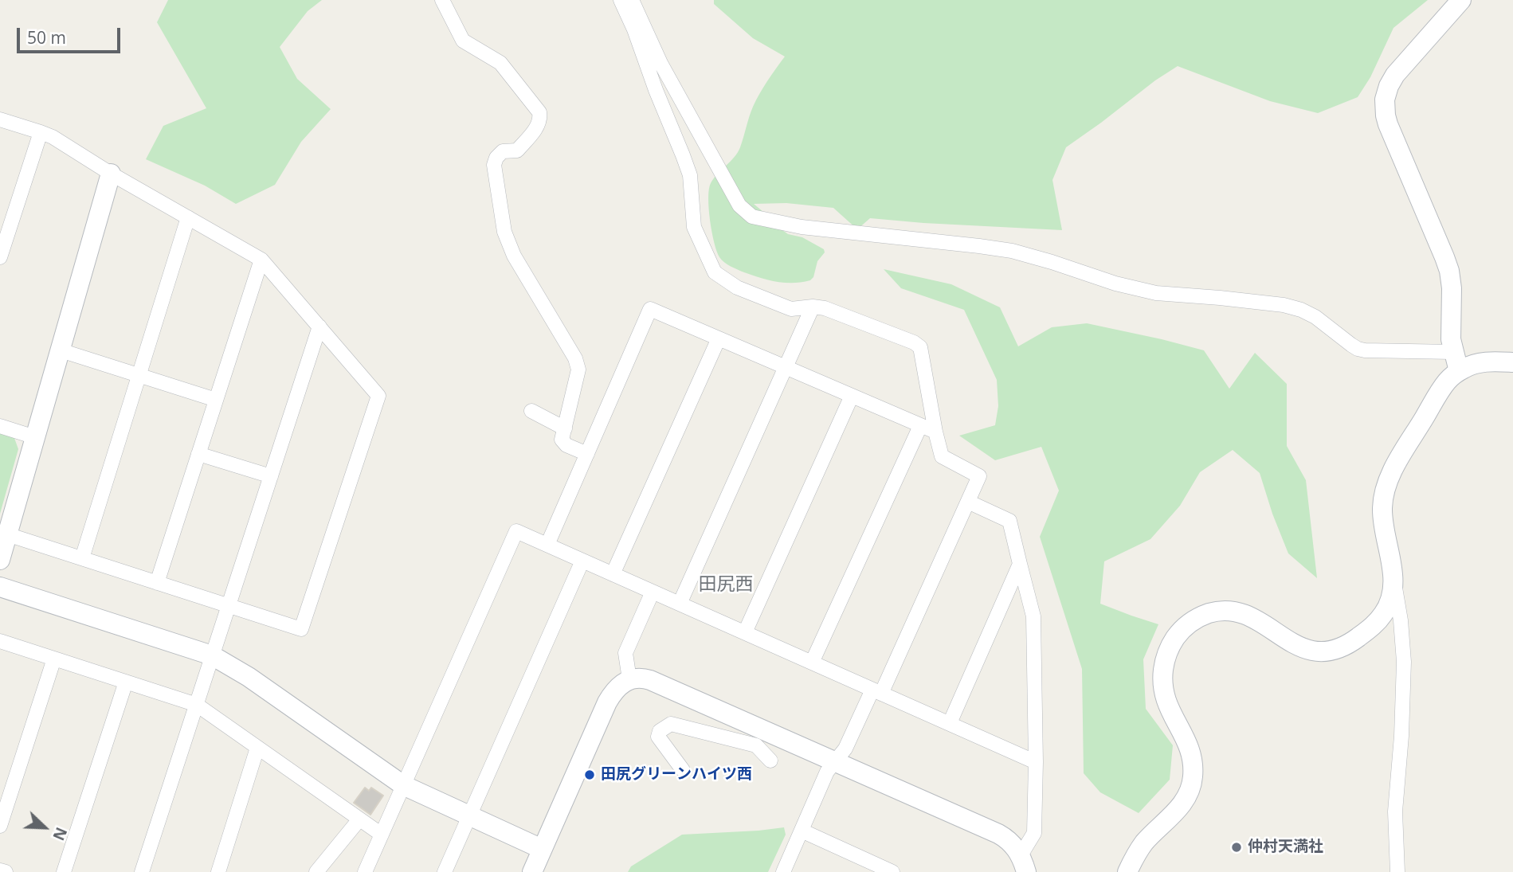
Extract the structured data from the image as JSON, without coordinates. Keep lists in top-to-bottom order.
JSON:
{
  "districts": ["田尻西"],
  "places": ["田尻グリーンハイツ西", "仲村天満社"],
  "scale_bar": "50 m",
  "north": "bottom right"
}
